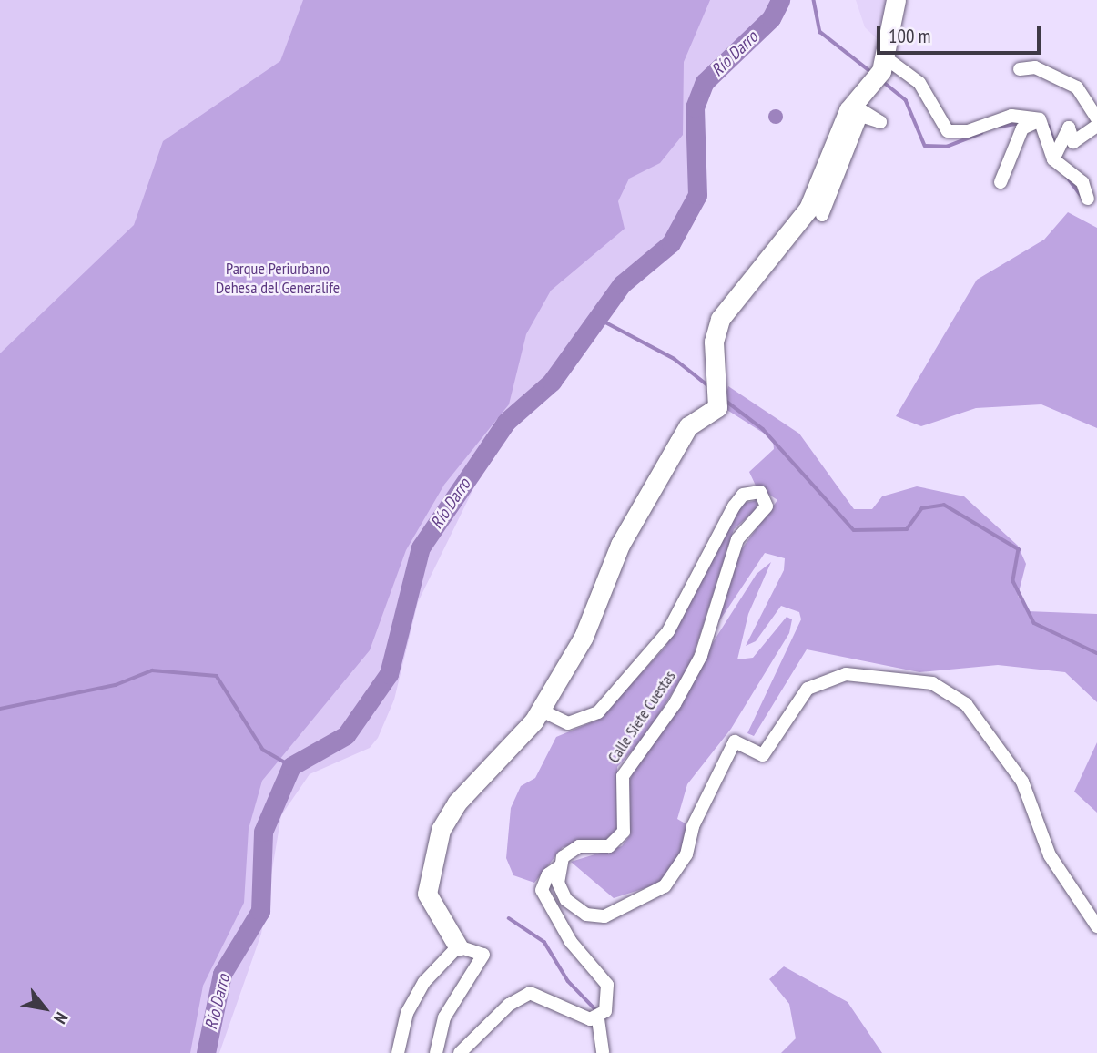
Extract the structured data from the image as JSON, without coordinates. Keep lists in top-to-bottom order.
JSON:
{
  "streets": {
    "street": ["Calle Siete Cuestas"]
  },
  "water": ["Río Darro"],
  "parks": ["Parque Periurbano Dehesa del Generalife"],
  "scale_bar": "100 m",
  "north": "bottom right"
}
